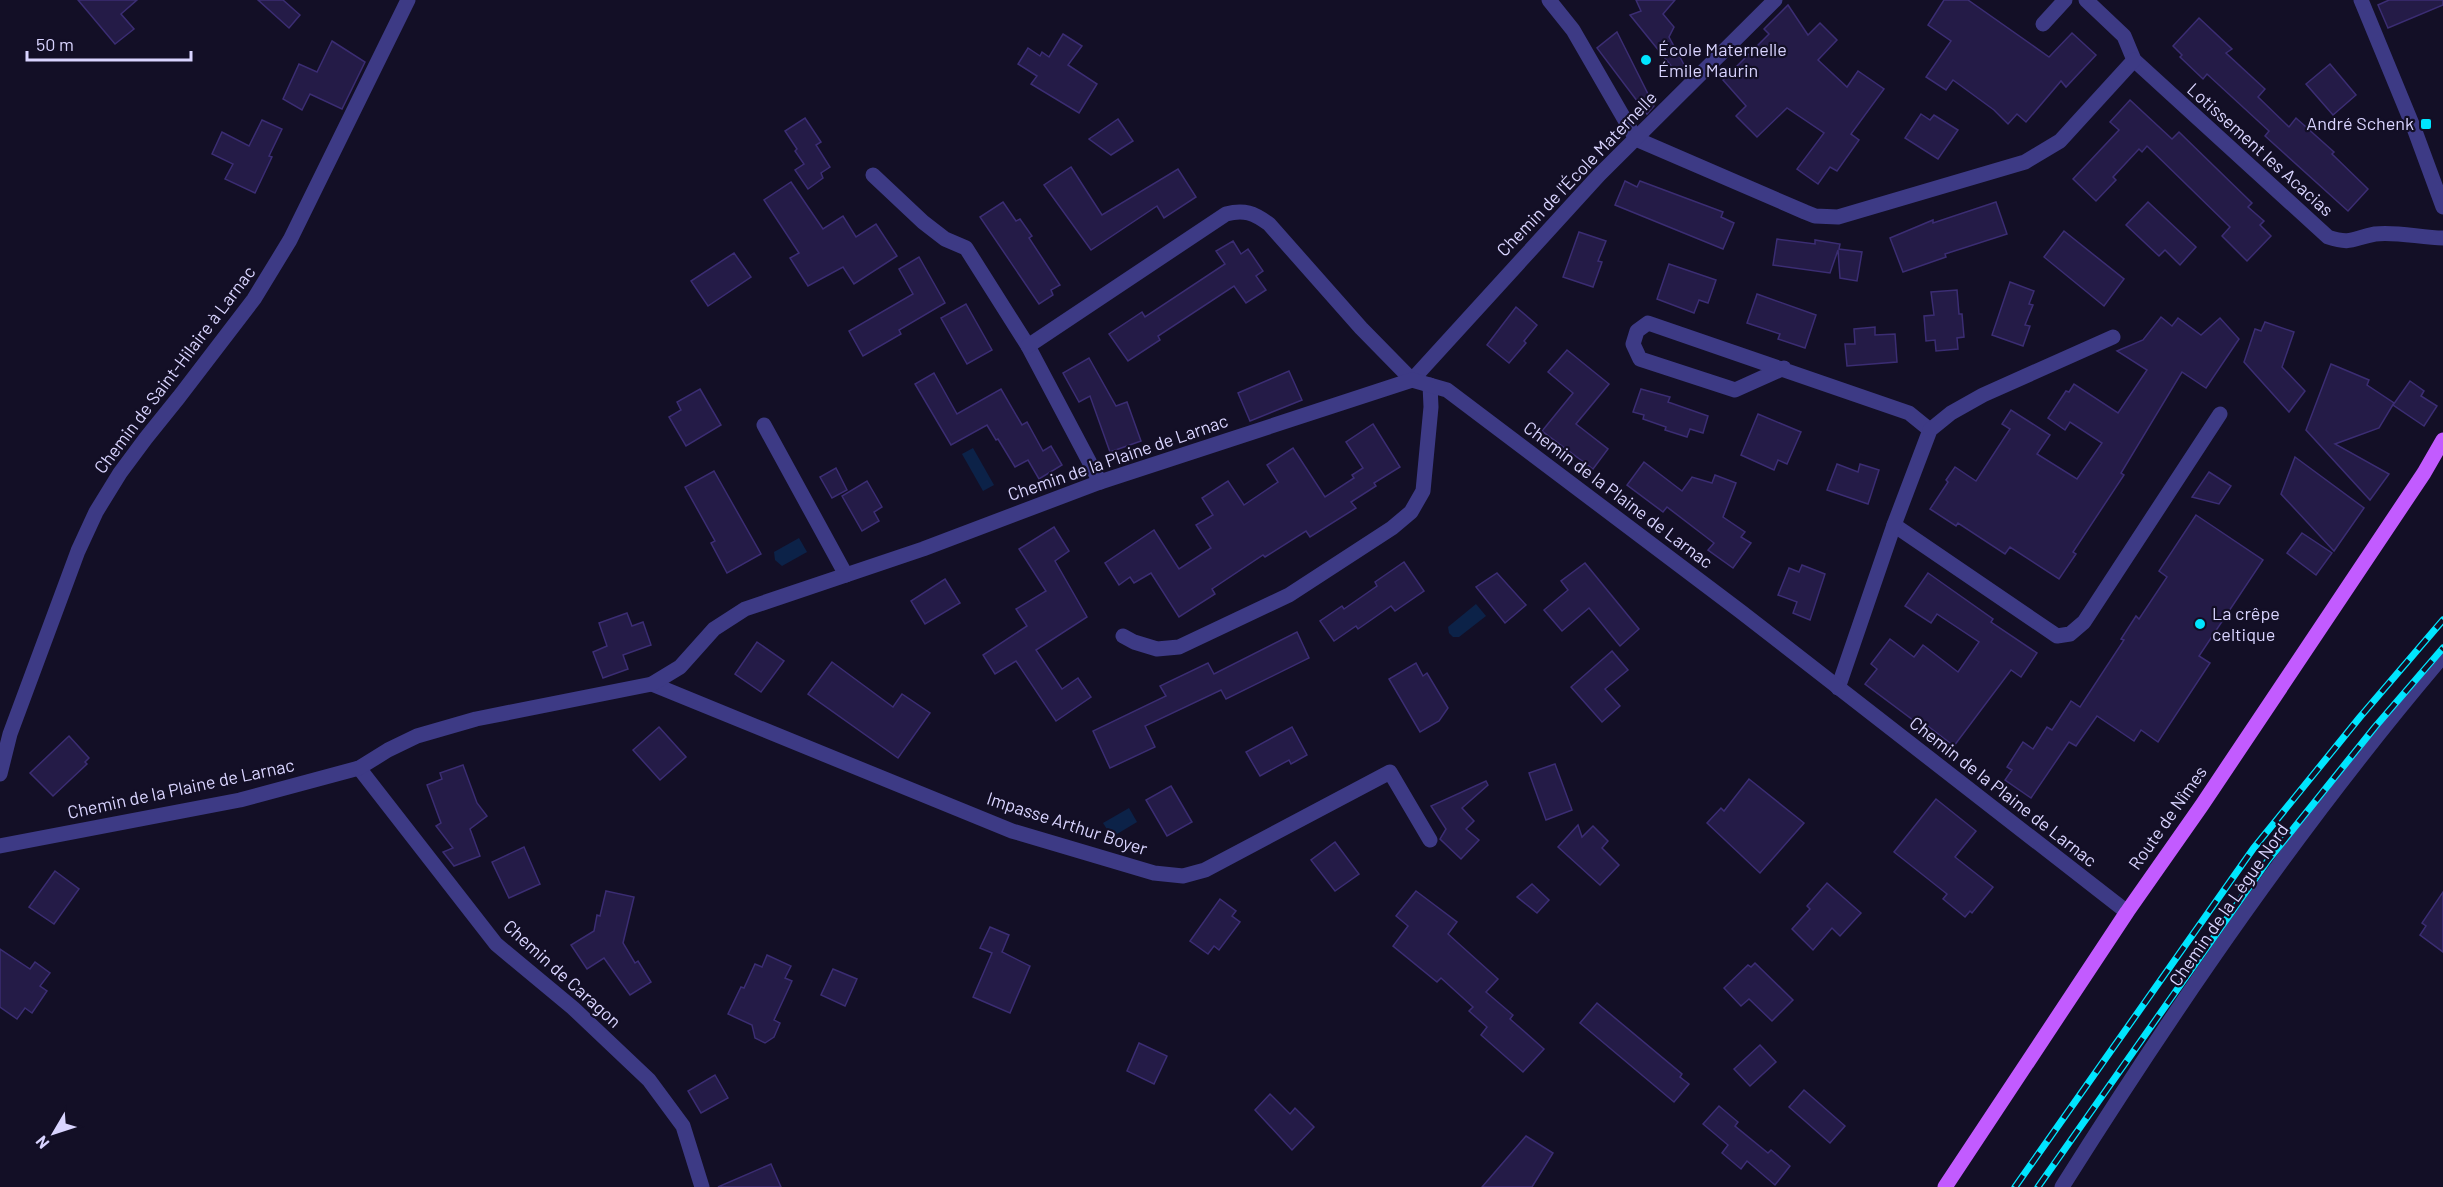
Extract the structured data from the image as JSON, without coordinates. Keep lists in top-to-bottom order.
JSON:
{
  "streets": {
    "main road": ["Route de Nîmes"],
    "street": [
      "Lotissement les Acacias",
      "Chemin de l'École Maternelle",
      "Chemin de Saint-Hilaire à Larnac",
      "Chemin de la Plaine de Larnac",
      "Impasse Arthur Boyer",
      "Chemin de la Lègue Nord",
      "Chemin de Caragon"
    ]
  },
  "crossings": [
    ["Chemin de l'École Maternelle", "Chemin de la Plaine de Larnac"],
    ["Chemin de la Plaine de Larnac", "Route de Nîmes"],
    ["Chemin de la Plaine de Larnac", "Impasse Arthur Boyer"],
    ["Chemin de la Plaine de Larnac", "Chemin de Caragon"]
  ],
  "places": {
    "other": ["École Maternelle Émile Maurin", "La crêpe celtique"],
    "transit": ["André Schenk"]
  },
  "scale_bar": "50 m",
  "north": "bottom left"
}
